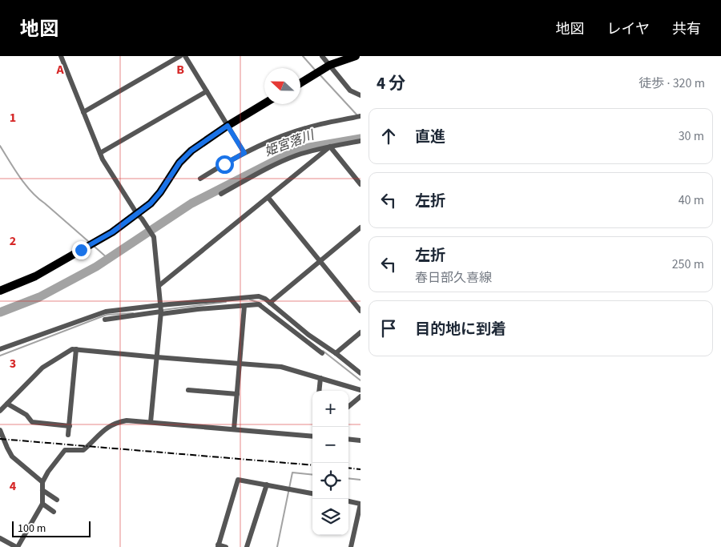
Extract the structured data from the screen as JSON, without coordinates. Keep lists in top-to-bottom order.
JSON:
{
  "water": ["姫宮落川"],
  "scale_bar": "100 m",
  "north": "left",
  "page": {
    "header": "地図",
    "nav": ["地図", "レイヤ", "共有"],
    "heading": ["4 分", "徒歩 · 320 m"],
    "list": [
      ["直進", "30 m"],
      ["左折", "40 m"],
      ["左折", "春日部久喜線", "250 m"],
      "目的地に到着"
    ],
    "map_buttons": ["+", "−"],
    "scale": "100 m"
  },
  "grid": {
    "columns": ["A", "B"],
    "rows": [
      "1",
      "2",
      "3",
      "4"
    ]
  }
}
